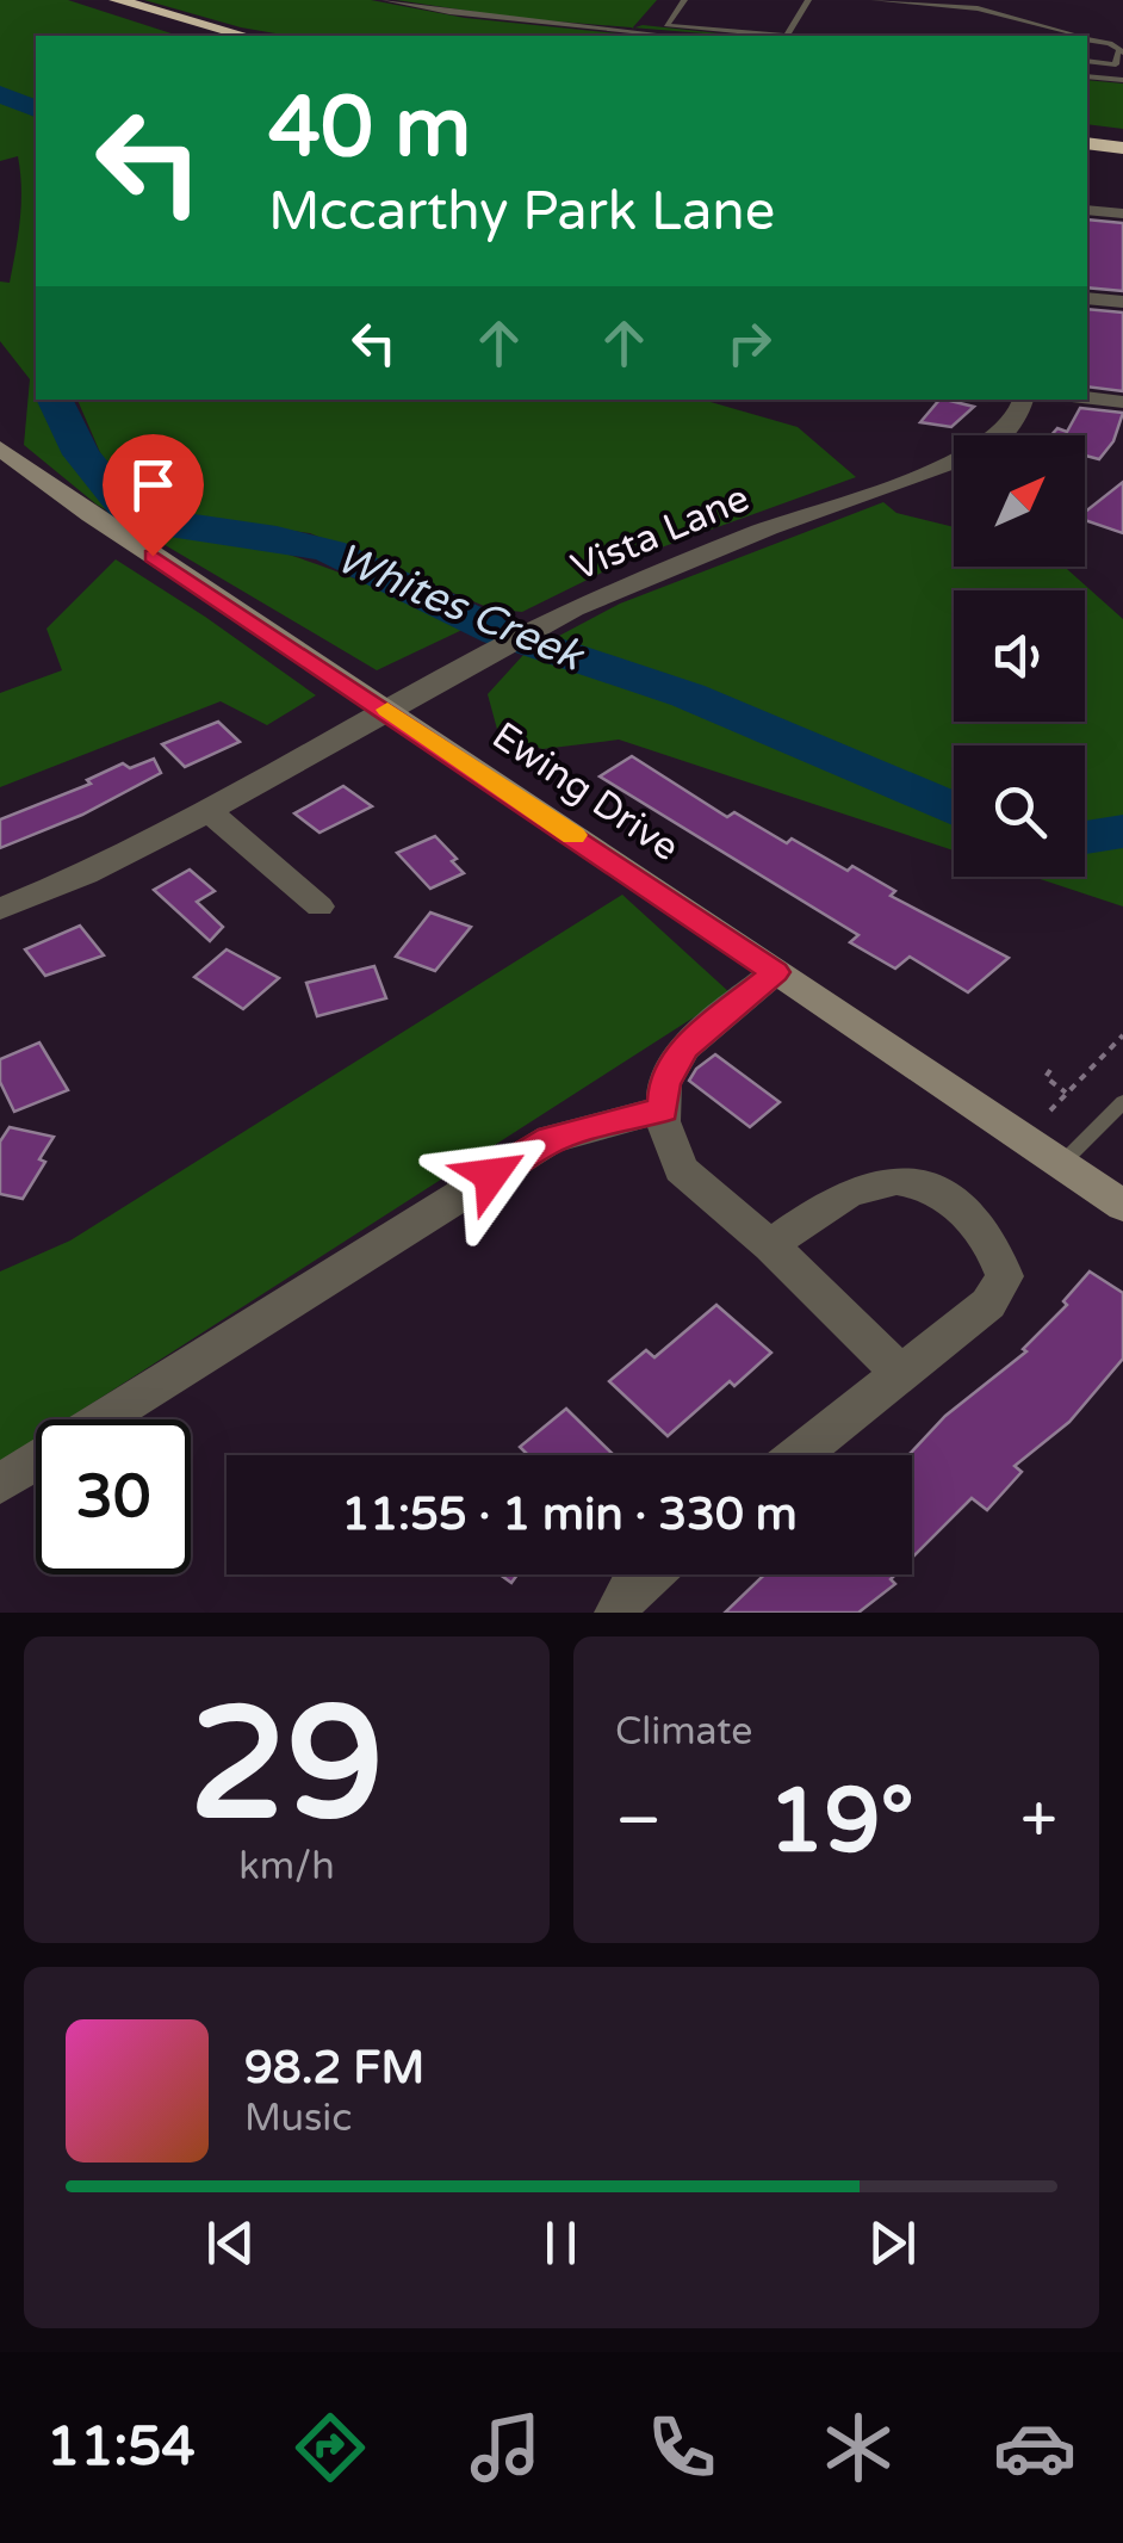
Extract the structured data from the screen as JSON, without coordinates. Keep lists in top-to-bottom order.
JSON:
{
  "streets": {
    "street": ["Vista Lane", "Ewing Drive"]
  },
  "crossings": [
    ["Vista Lane", "Ewing Drive"]
  ],
  "water": ["Whites Creek"],
  "north": "top right",
  "page": {
    "turn": ["40 m", "Mccarthy Park Lane"],
    "limit": "30",
    "trip": "11:55 · 1 min · 330 m",
    "tile": [
      ["29", "km/h"],
      "Climate"
    ],
    "heat": ["−", "19°", "+"],
    "song": ["98.2 FM", "Music"],
    "tabs": "11:54"
  }
}
